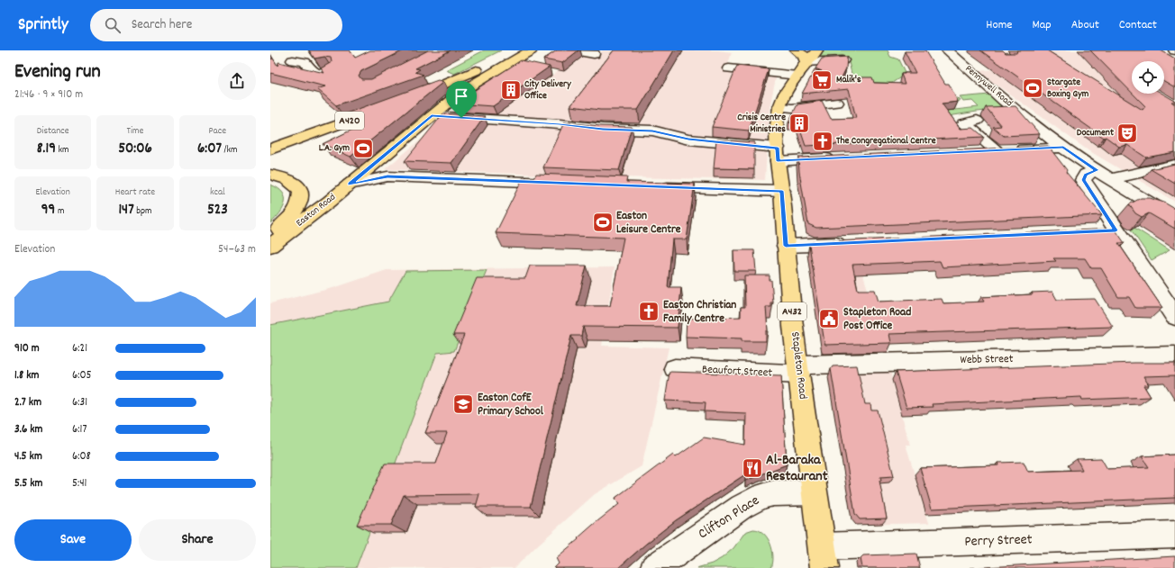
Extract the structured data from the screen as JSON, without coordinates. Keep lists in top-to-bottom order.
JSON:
{
  "streets": {
    "main road": [
      "A420",
      "Easton Road",
      "A432",
      "Stapleton Road"
    ],
    "street": [
      "Pennywell Road",
      "Webb Street",
      "Beaufort Street",
      "Clifton Place",
      "Perry Street"
    ]
  },
  "crossings": [
    ["Webb Street", "Stapleton Road"],
    ["Webb Street", "Beaufort Street"],
    ["Stapleton Road", "Beaufort Street"],
    ["Stapleton Road", "Clifton Place"],
    ["Stapleton Road", "Perry Street"]
  ],
  "places": {
    "supermarket": ["Malik's"],
    "sports": ["Stargate Boxing Gym", "L.A. Gym", "Easton Leisure Centre"],
    "building": ["City Delivery Office", "Crisis Centre Ministries"],
    "theatre": ["Document"],
    "church": ["The Congregational Centre", "Easton Christian Family Centre"],
    "public building": ["Stapleton Road Post Office"],
    "school or university": ["Easton CofE Primary School"],
    "restaurant": ["Al-Baraka Restaurant"]
  },
  "page": {
    "header": "Sprintly",
    "search": "Search here",
    "nav": [
      "Home",
      "Map",
      "About",
      "Contact"
    ],
    "heading": ["Evening run", "21:46 · 9 × 910 m"],
    "stats": [
      ["Distance", "8.19 km"],
      ["Time", "50:06"],
      ["Pace", "6:07 /km"],
      ["Elevation", "99 m"],
      ["Heart rate", "147 bpm"],
      ["kcal", "523"]
    ],
    "chart": ["Elevation", "54–63 m"],
    "list": [
      {
        "name": "910 m",
        "note": "6:21"
      },
      {
        "name": "1.8 km",
        "note": "6:05"
      },
      {
        "name": "2.7 km",
        "note": "6:31"
      },
      {
        "name": "3.6 km",
        "note": "6:17"
      },
      {
        "name": "4.5 km",
        "note": "6:08"
      },
      {
        "name": "5.5 km",
        "note": "5:41"
      }
    ],
    "buttons": ["Save", "Share"]
  }
}
